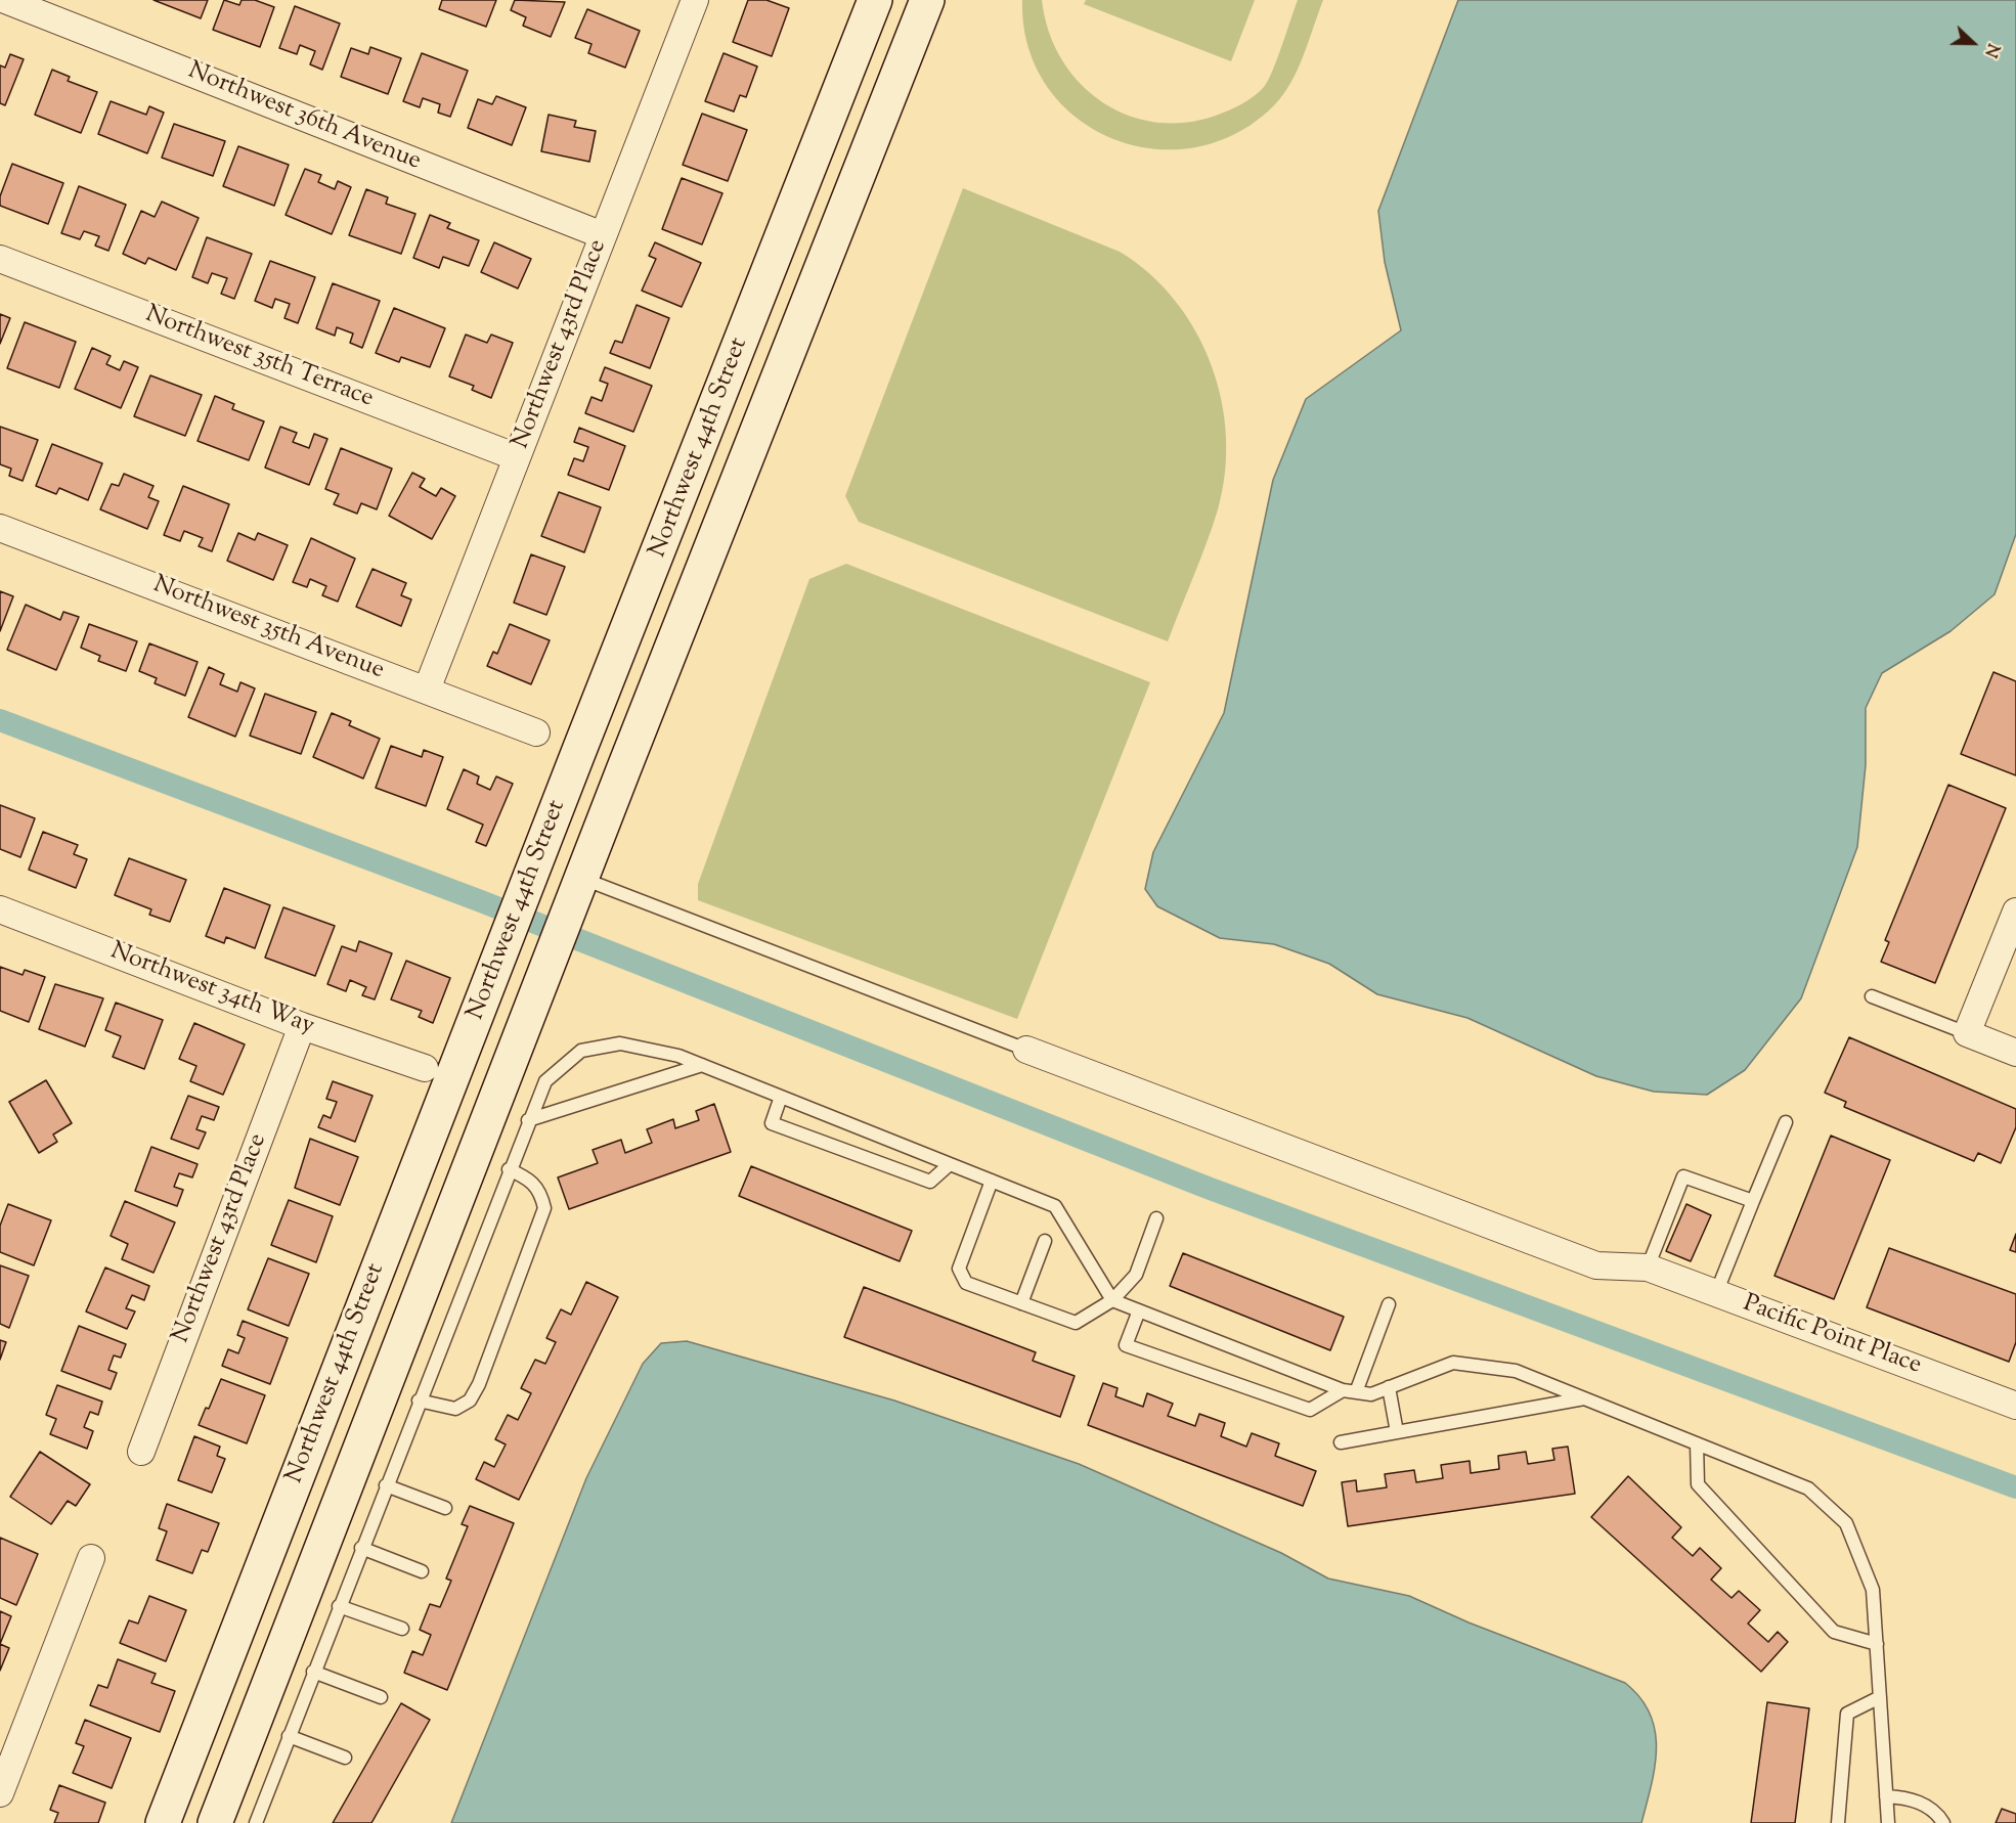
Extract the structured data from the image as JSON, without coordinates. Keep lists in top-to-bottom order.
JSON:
{
  "streets": {
    "street": [
      "Northwest 36th Avenue",
      "Northwest 43rd Place",
      "Northwest 35th Terrace",
      "Northwest 44th Street",
      "Northwest 35th Avenue",
      "Northwest 34th Way",
      "Pacific Point Place"
    ]
  },
  "crossings": [
    ["Northwest 36th Avenue", "Northwest 43rd Place"],
    ["Northwest 43rd Place", "Northwest 35th Terrace"],
    ["Northwest 43rd Place", "Northwest 35th Avenue"],
    ["Northwest 43rd Place", "Northwest 34th Way"]
  ],
  "north": "right"
}
